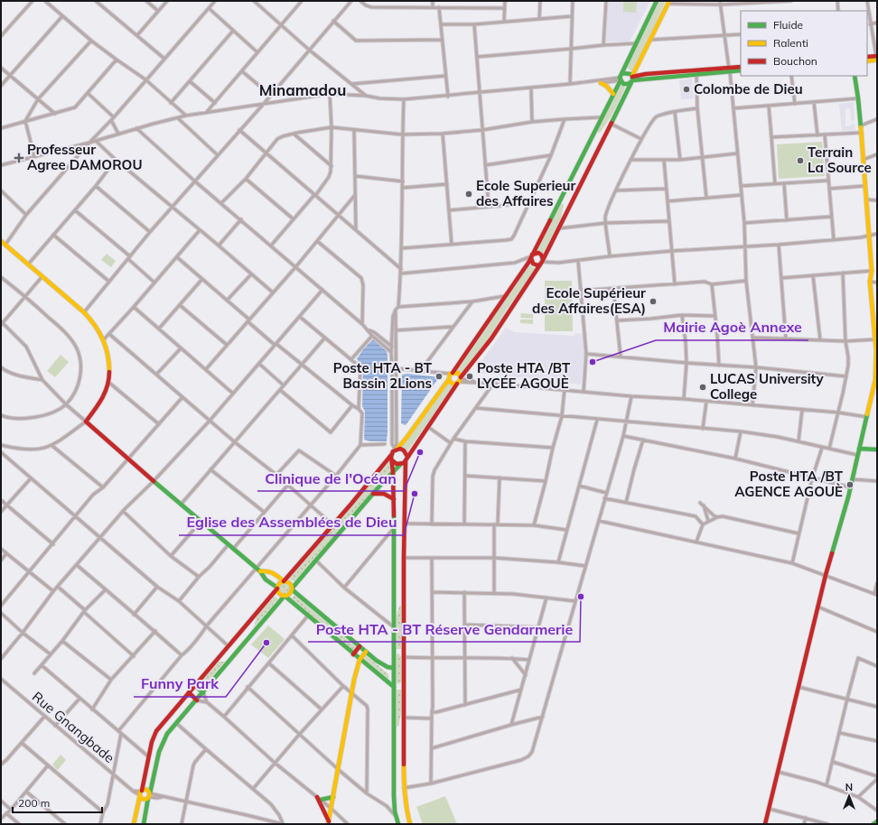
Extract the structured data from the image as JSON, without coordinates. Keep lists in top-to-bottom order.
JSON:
{
  "streets": {
    "street": ["Rue Gnangbade"]
  },
  "districts": ["Minamadou"],
  "places": {
    "other": [
      "Colombe de Dieu",
      "Terrain La Source",
      "Ecole Superieur des Affaires",
      "Ecole Supérieur des Affaires(ESA)",
      "Mairie Agoè Annexe",
      "Poste HTA - BT Bassin 2Lions",
      "Poste HTA /BT LYCÉE AGOUÈ",
      "LUCAS University College",
      "Clinique de l'Océan",
      "Poste HTA /BT AGENCE AGOUÈ",
      "Eglise des Assemblées de Dieu",
      "Poste HTA - BT Réserve Gendarmerie",
      "Funny Park"
    ],
    "health": ["Professeur Agree DAMOROU"]
  },
  "legend": ["Fluide", "Ralenti", "Bouchon"],
  "scale_bar": "200 m",
  "north": "top"
}
